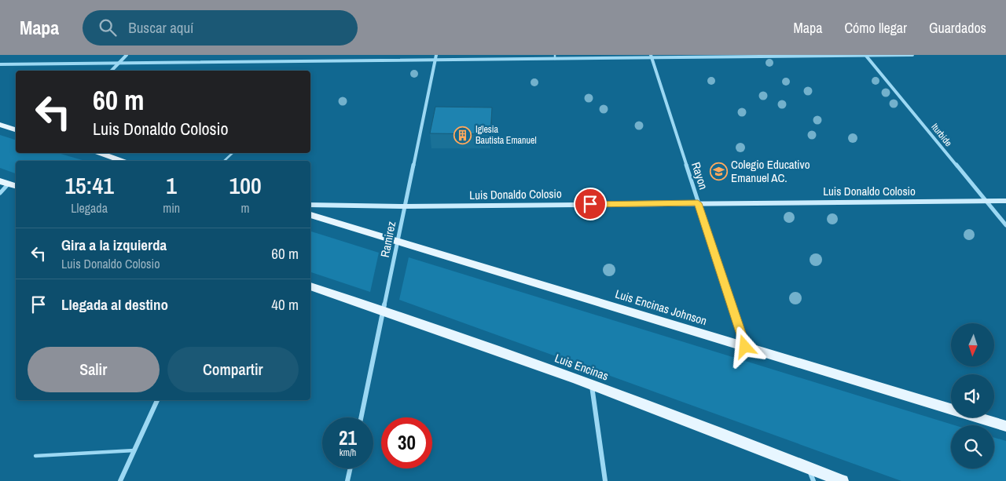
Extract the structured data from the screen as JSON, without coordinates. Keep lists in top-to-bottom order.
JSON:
{
  "streets": {
    "main road": ["Luis Donaldo Colosio", "Luis Encinas Johnson", "Luis Encinas"],
    "street": ["Iturbide", "Rayon", "Ramirez"]
  },
  "crossings": [
    ["Iturbide", "Luis Donaldo Colosio"],
    ["Rayon", "Luis Donaldo Colosio"],
    ["Rayon", "Luis Encinas Johnson"],
    ["Luis Donaldo Colosio", "Ramirez"],
    ["Ramirez", "Luis Encinas Johnson"],
    ["Ramirez", "Luis Encinas"]
  ],
  "places": {
    "building": ["Iglesia Bautista Emanuel"],
    "school or university": ["Colegio Educativo Emanuel AC."]
  },
  "north": "bottom",
  "page": {
    "header": "Mapa",
    "search": "Buscar aquí",
    "nav": ["Mapa", "Cómo llegar", "Guardados"],
    "turn": ["60 m", "Luis Donaldo Colosio"],
    "eta": [
      "15:41",
      "Llegada",
      "1",
      "min",
      "100",
      "m"
    ],
    "list": [
      {
        "name": "Gira a la izquierda",
        "note": "Luis Donaldo Colosio",
        "value": "60 m"
      },
      {
        "name": "Llegada al destino",
        "value": "40 m"
      }
    ],
    "buttons": ["Salir", "Compartir"],
    "speed": "21 km/h",
    "limit": "30"
  }
}
